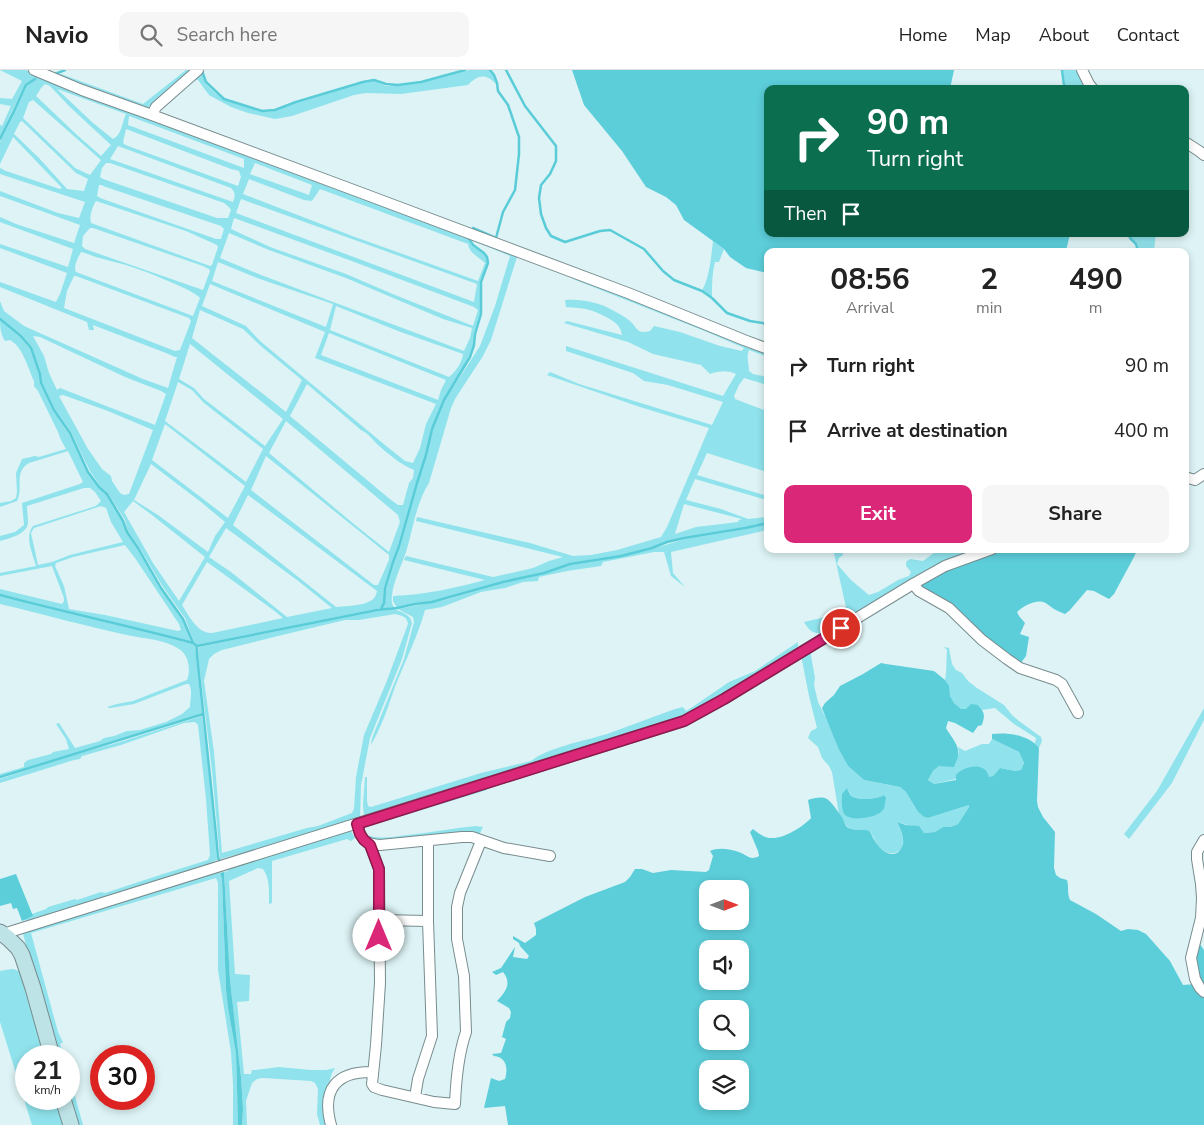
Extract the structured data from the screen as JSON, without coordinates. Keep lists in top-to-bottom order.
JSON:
{
  "north": "right",
  "page": {
    "header": "Navio",
    "search": "Search here",
    "nav": [
      "Home",
      "Map",
      "About",
      "Contact"
    ],
    "turn": ["90 m", "Turn right"],
    "then": "Then",
    "eta": [
      "08:56",
      "Arrival",
      "2",
      "min",
      "490",
      "m"
    ],
    "list": [
      {
        "name": "Turn right",
        "value": "90 m"
      },
      {
        "name": "Arrive at destination",
        "value": "400 m"
      }
    ],
    "buttons": ["Exit", "Share"],
    "speed": "21 km/h",
    "limit": "30"
  }
}
